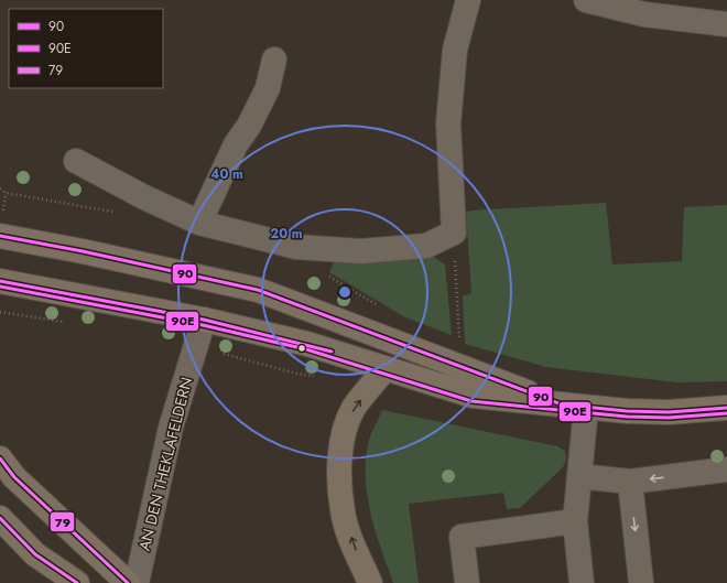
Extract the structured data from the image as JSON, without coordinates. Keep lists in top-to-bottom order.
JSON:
{
  "streets": {
    "street": ["AN DEN THEKLAFELDERN"]
  },
  "lines": ["transit line 90", "transit line 90E", "transit line 79"],
  "legend": ["90", "90E", "79"],
  "rings": ["40 m", "20 m"]
}
